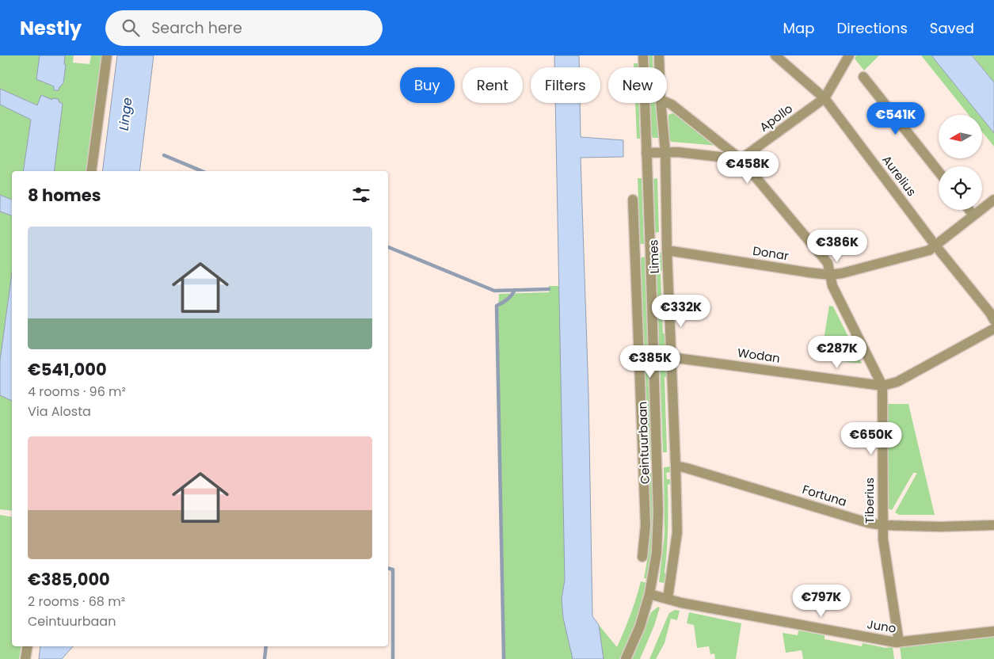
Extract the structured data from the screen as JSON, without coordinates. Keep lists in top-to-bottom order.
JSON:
{
  "streets": {
    "street": [
      "Apollo",
      "Aurelius",
      "Donar",
      "Limes",
      "Wodan",
      "Ceintuurbaan",
      "Fortuna",
      "Tiberius",
      "Juno"
    ]
  },
  "crossings": [
    ["Apollo", "Aurelius"],
    ["Apollo", "Tiberius"],
    ["Aurelius", "Donar"],
    ["Donar", "Limes"],
    ["Donar", "Tiberius"],
    ["Limes", "Wodan"],
    ["Limes", "Fortuna"],
    ["Limes", "Juno"],
    ["Wodan", "Tiberius"],
    ["Ceintuurbaan", "Juno"],
    ["Fortuna", "Tiberius"],
    ["Tiberius", "Juno"]
  ],
  "water": ["Linge"],
  "north": "left",
  "page": {
    "header": "Nestly",
    "search": "Search here",
    "nav": ["Map", "Directions", "Saved"],
    "chip": [
      "Buy",
      "Rent",
      "Filters",
      "New"
    ],
    "price": [
      "€541K",
      "€458K",
      "€386K",
      "€332K",
      "€287K",
      "€385K",
      "€650K",
      "€797K"
    ],
    "heading": "8 homes",
    "list": [
      {
        "name": "€541,000",
        "note": "4 rooms · 96 m² · Via Alosta"
      },
      {
        "name": "€385,000",
        "note": "2 rooms · 68 m² · Ceintuurbaan"
      }
    ]
  }
}
